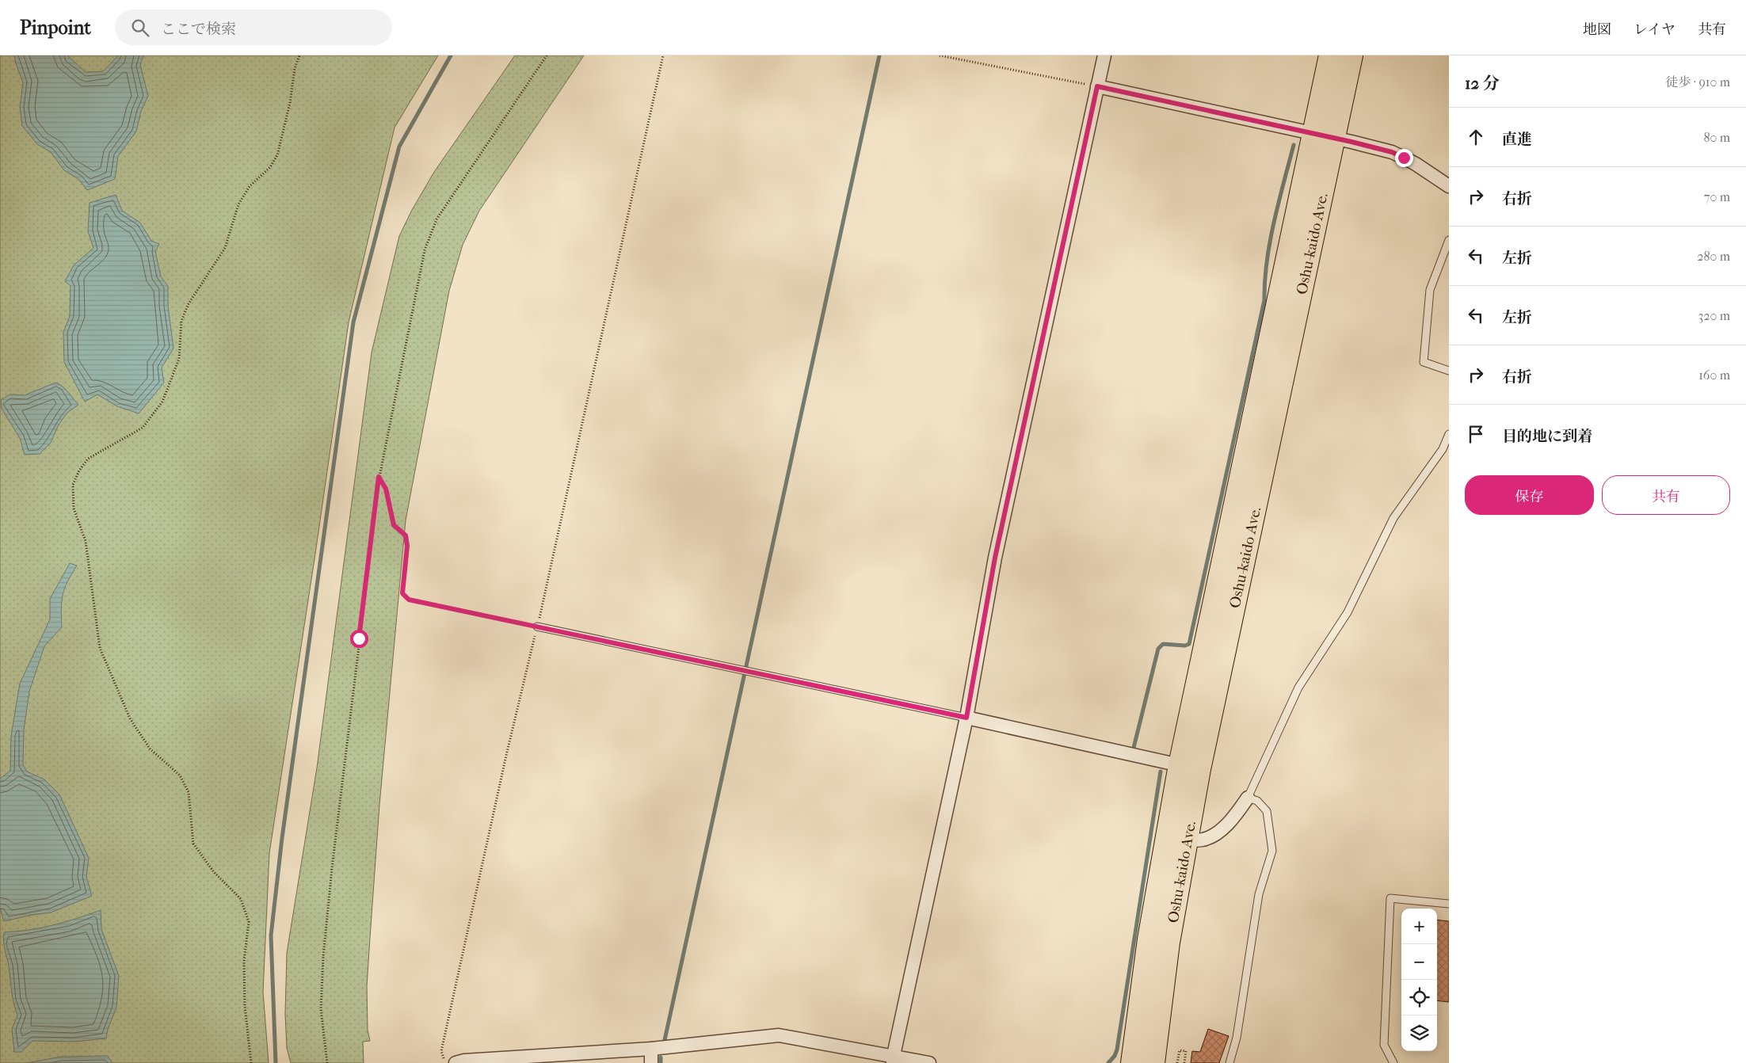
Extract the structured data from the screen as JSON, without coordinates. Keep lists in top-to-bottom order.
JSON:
{
  "streets": {
    "highway": ["Oshu-kaido Ave."]
  },
  "page": {
    "header": "Pinpoint",
    "search": "ここで検索",
    "nav": ["地図", "レイヤ", "共有"],
    "heading": ["12 分", "徒歩 · 910 m"],
    "list": [
      ["直進", "80 m"],
      ["右折", "70 m"],
      ["左折", "280 m"],
      ["左折", "320 m"],
      ["右折", "160 m"],
      "目的地に到着"
    ],
    "buttons": ["保存", "共有"],
    "map_buttons": ["+", "−"]
  }
}
